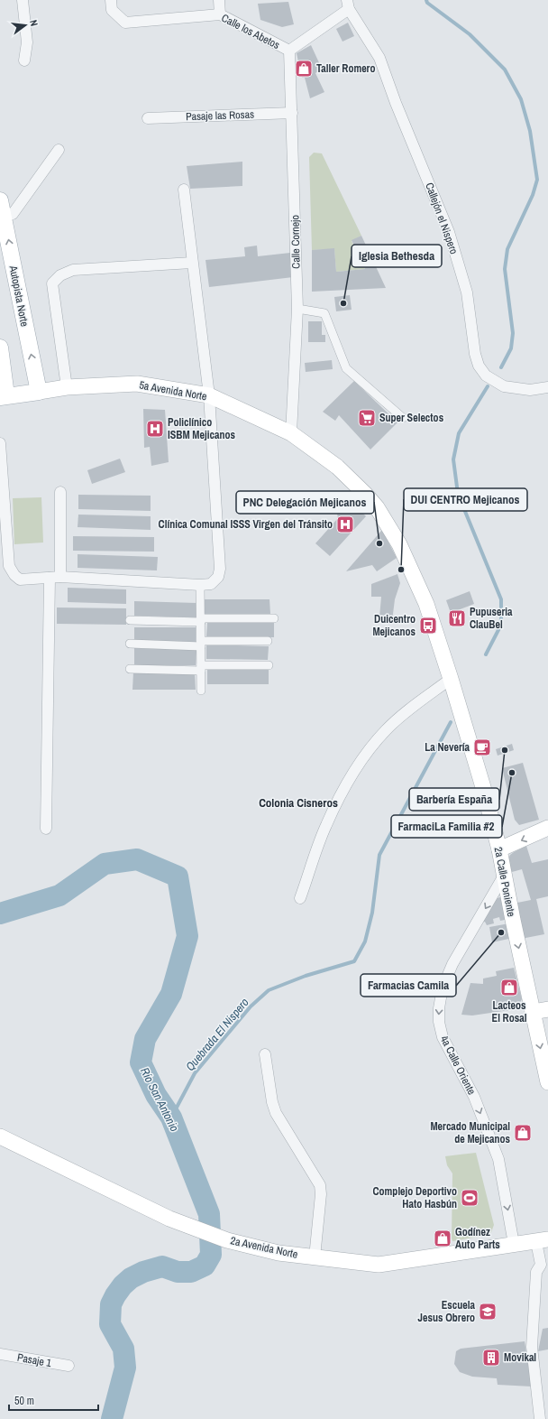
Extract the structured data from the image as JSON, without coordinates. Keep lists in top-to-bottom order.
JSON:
{
  "streets": {
    "main road": [
      "Autopista Norte",
      "5a Avenida Norte",
      "2a Calle Poniente",
      "2a Avenida Norte"
    ],
    "street": [
      "Calle los Abetos",
      "Pasaje las Rosas",
      "Callejón el Nispero",
      "Calle Cornejo",
      "4a Calle Oriente",
      "Pasaje 1"
    ]
  },
  "crossings": [
    ["Calle los Abetos", "Callejón el Nispero"],
    ["Calle los Abetos", "Calle Cornejo"],
    ["Pasaje las Rosas", "Calle Cornejo"],
    ["Calle Cornejo", "5a Avenida Norte"],
    ["Autopista Norte", "5a Avenida Norte"],
    ["5a Avenida Norte", "2a Calle Poniente"],
    ["2a Calle Poniente", "4a Calle Oriente"],
    ["4a Calle Oriente", "2a Avenida Norte"]
  ],
  "one_way": ["Autopista Norte", "2a Calle Poniente", "4a Calle Oriente"],
  "districts": ["Colonia Cisneros"],
  "water": ["Quebrada El Nispero", "Río San Antonio"],
  "places": {
    "shop": [
      "Taller Romero",
      "Lacteos El Rosal",
      "Mercado Municipal de Mejicanos",
      "Godínez Auto Parts"
    ],
    "other": [
      "Iglesia Bethesda",
      "PNC Delegación Mejicanos",
      "DUI CENTRO Mejicanos",
      "Barbería España",
      "FarmaciLa Familia #2",
      "Farmacias Camila"
    ],
    "supermarket": ["Super Selectos"],
    "hospital": ["Policlínico ISBM Mejicanos", "Clínica Comunal ISSS Virgen del Tránsito"],
    "restaurant": ["Pupuseria ClauBel"],
    "bus stop": ["Duicentro Mejicanos"],
    "cafe": ["La Nevería"],
    "sports": ["Complejo Deportivo Hato Hasbún"],
    "school or university": ["Escuela Jesus Obrero"],
    "building": ["Movikal"]
  },
  "scale_bar": "50 m",
  "north": "right"
}
